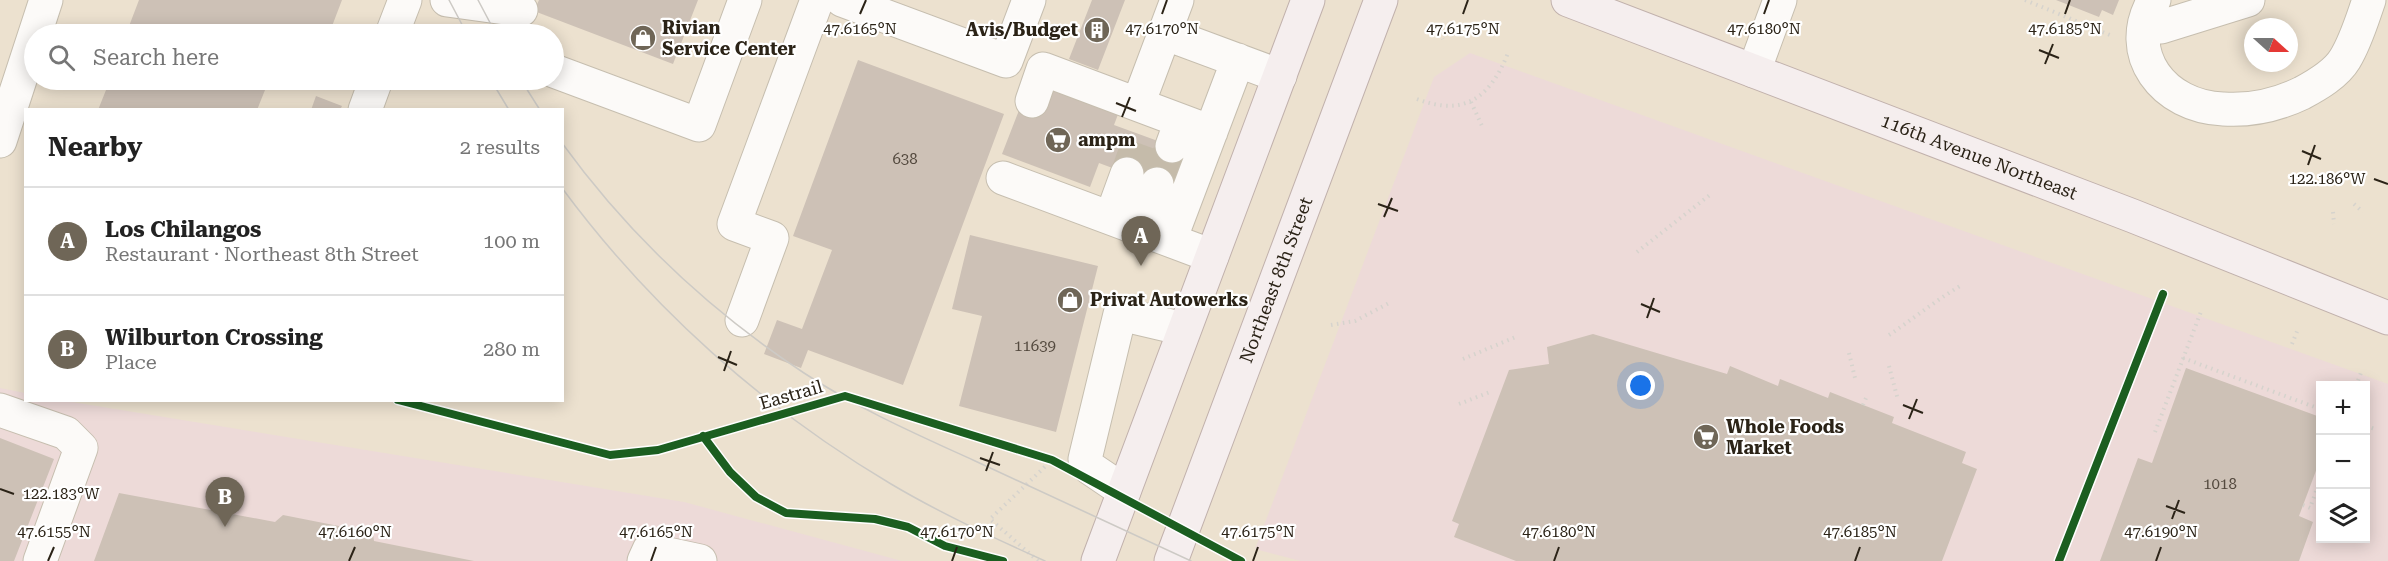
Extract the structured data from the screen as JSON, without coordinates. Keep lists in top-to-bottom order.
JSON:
{
  "streets": {
    "main road": ["116th Avenue Northeast", "Northeast 8th Street"],
    "cycle path": ["Eastrail"]
  },
  "places": {
    "building": ["Avis/Budget"],
    "shop": ["Rivian Service Center", "Privat Autowerks"],
    "supermarket": ["ampm", "Whole Foods Market"]
  },
  "house_numbers": ["638", "11639", "1018"],
  "north": "right",
  "page": {
    "search": "Search here",
    "heading": ["Nearby", "2 results"],
    "list": [
      {
        "mark": "A",
        "name": "Los Chilangos",
        "note": "Restaurant · Northeast 8th Street",
        "value": "100 m"
      },
      {
        "mark": "B",
        "name": "Wilburton Crossing",
        "note": "Place",
        "value": "280 m"
      }
    ],
    "pins": ["A", "B"],
    "map_buttons": ["+", "−"]
  },
  "coordinates": [
    "47.6180°N",
    "47.6185°N",
    "47.6165°N",
    "47.6170°N",
    "47.6175°N",
    "122.186°W",
    "122.183°W",
    "47.6155°N",
    "47.6160°N",
    "47.6190°N"
  ]
}
